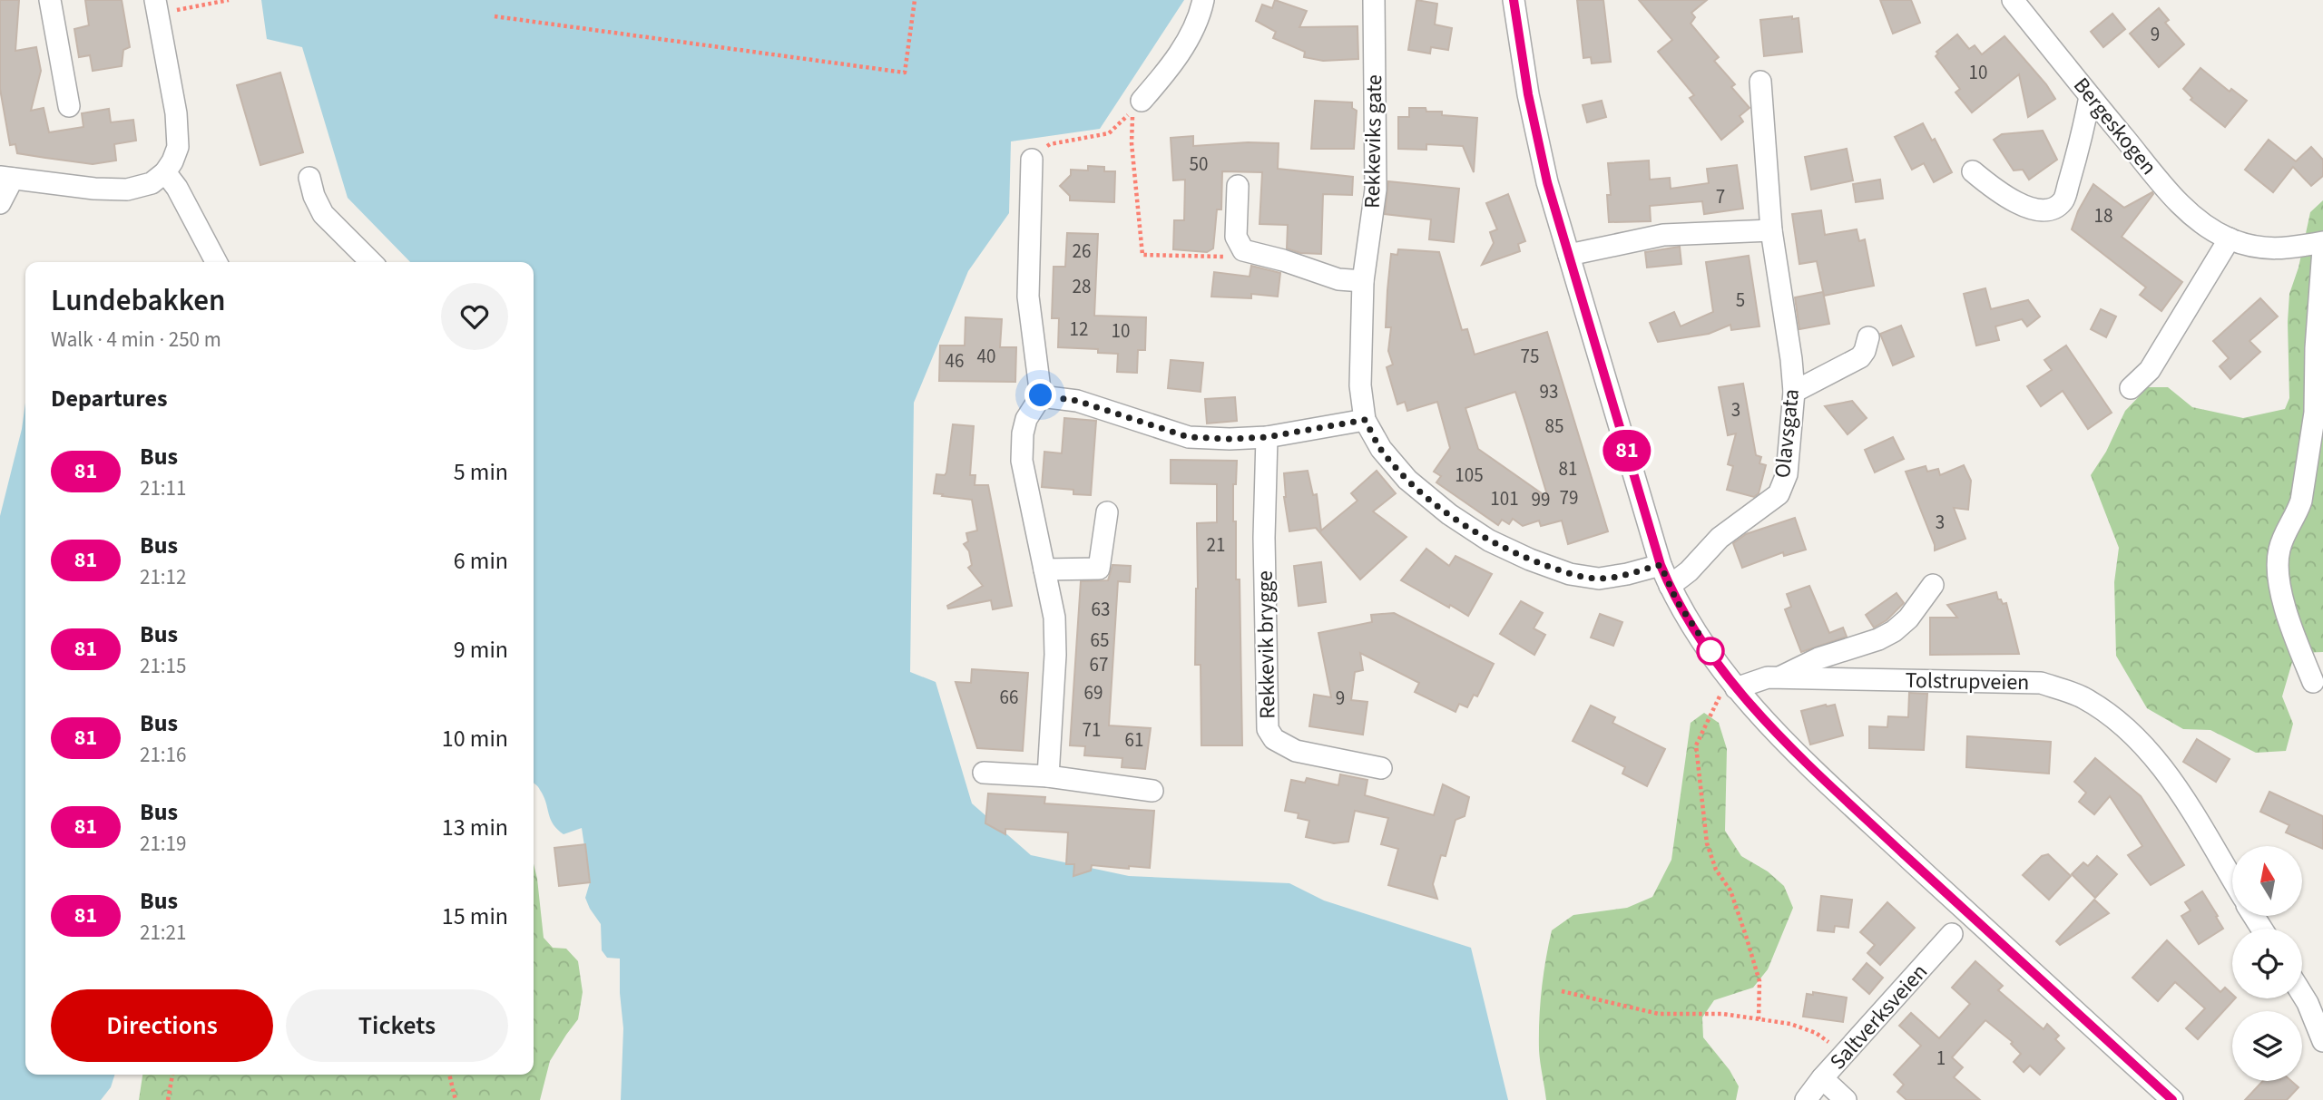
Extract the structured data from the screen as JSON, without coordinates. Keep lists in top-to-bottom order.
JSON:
{
  "streets": {
    "street": [
      "Bergeskogen",
      "Rekkeviks gate",
      "Olavsgata",
      "Rekkevik brygge",
      "Tolstrupveien",
      "Saltverksveien"
    ]
  },
  "lines": ["bus line 81"],
  "house_numbers": [
    "9",
    "10",
    "50",
    "7",
    "18",
    "26",
    "28",
    "5",
    "12",
    "10",
    "40",
    "75",
    "46",
    "93",
    "3",
    "85",
    "81",
    "105",
    "79",
    "101",
    "99",
    "3",
    "21",
    "63",
    "65",
    "67",
    "69",
    "66",
    "9",
    "71",
    "61",
    "1"
  ],
  "north": "top",
  "page": {
    "on_map": "81",
    "heading": [
      ["Lundebakken", "Walk · 4 min · 250 m"],
      "Departures"
    ],
    "list": [
      {
        "mark": "81",
        "name": "Bus",
        "note": "21:11",
        "value": "5 min"
      },
      {
        "mark": "81",
        "name": "Bus",
        "note": "21:12",
        "value": "6 min"
      },
      {
        "mark": "81",
        "name": "Bus",
        "note": "21:15",
        "value": "9 min"
      },
      {
        "mark": "81",
        "name": "Bus",
        "note": "21:16",
        "value": "10 min"
      },
      {
        "mark": "81",
        "name": "Bus",
        "note": "21:19",
        "value": "13 min"
      },
      {
        "mark": "81",
        "name": "Bus",
        "note": "21:21",
        "value": "15 min"
      }
    ],
    "buttons": ["Directions", "Tickets"]
  }
}
